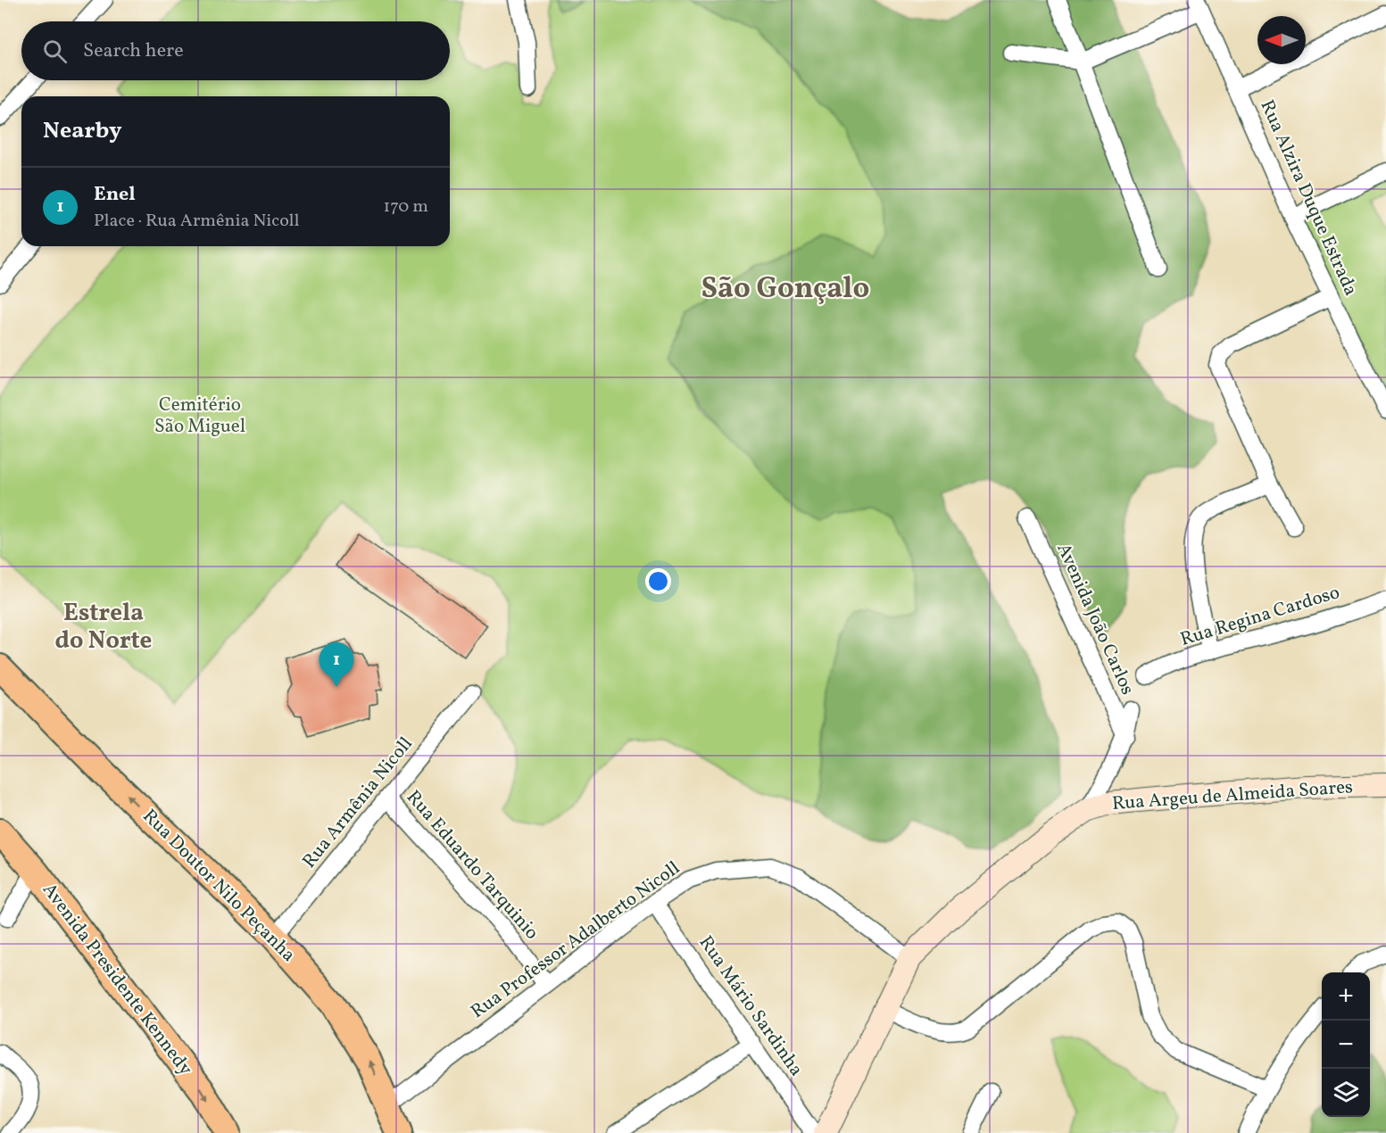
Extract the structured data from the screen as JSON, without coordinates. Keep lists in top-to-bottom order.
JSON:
{
  "streets": {
    "main road": ["Rua Doutor Nilo Peçanha", "Avenida Presidente Kennedy"],
    "street": [
      "Rua Alzira Duque Estrada",
      "Rua Regina Cardoso",
      "Avenida João Carlos",
      "Rua Argeu de Almeida Soares",
      "Rua Armênia Nicoll",
      "Rua Eduardo Tarquinio",
      "Rua Professor Adalberto Nicoll",
      "Rua Mário Sardinha"
    ]
  },
  "crossings": [
    ["Rua Argeu de Almeida Soares", "Rua Professor Adalberto Nicoll"],
    ["Rua Armênia Nicoll", "Rua Eduardo Tarquinio"],
    ["Rua Armênia Nicoll", "Rua Doutor Nilo Peçanha"],
    ["Rua Eduardo Tarquinio", "Rua Professor Adalberto Nicoll"],
    ["Rua Doutor Nilo Peçanha", "Rua Professor Adalberto Nicoll"],
    ["Rua Professor Adalberto Nicoll", "Rua Mário Sardinha"]
  ],
  "one_way": ["Rua Doutor Nilo Peçanha", "Avenida Presidente Kennedy"],
  "districts": ["São Gonçalo", "Estrela do Norte"],
  "parks": ["Cemitério São Miguel"],
  "north": "left",
  "page": {
    "search": "Search here",
    "heading": "Nearby",
    "list": [
      {
        "mark": "1",
        "name": "Enel",
        "note": "Place · Rua Armênia Nicoll",
        "value": "170 m"
      }
    ],
    "pins": "1",
    "map_buttons": ["+", "−"]
  }
}
